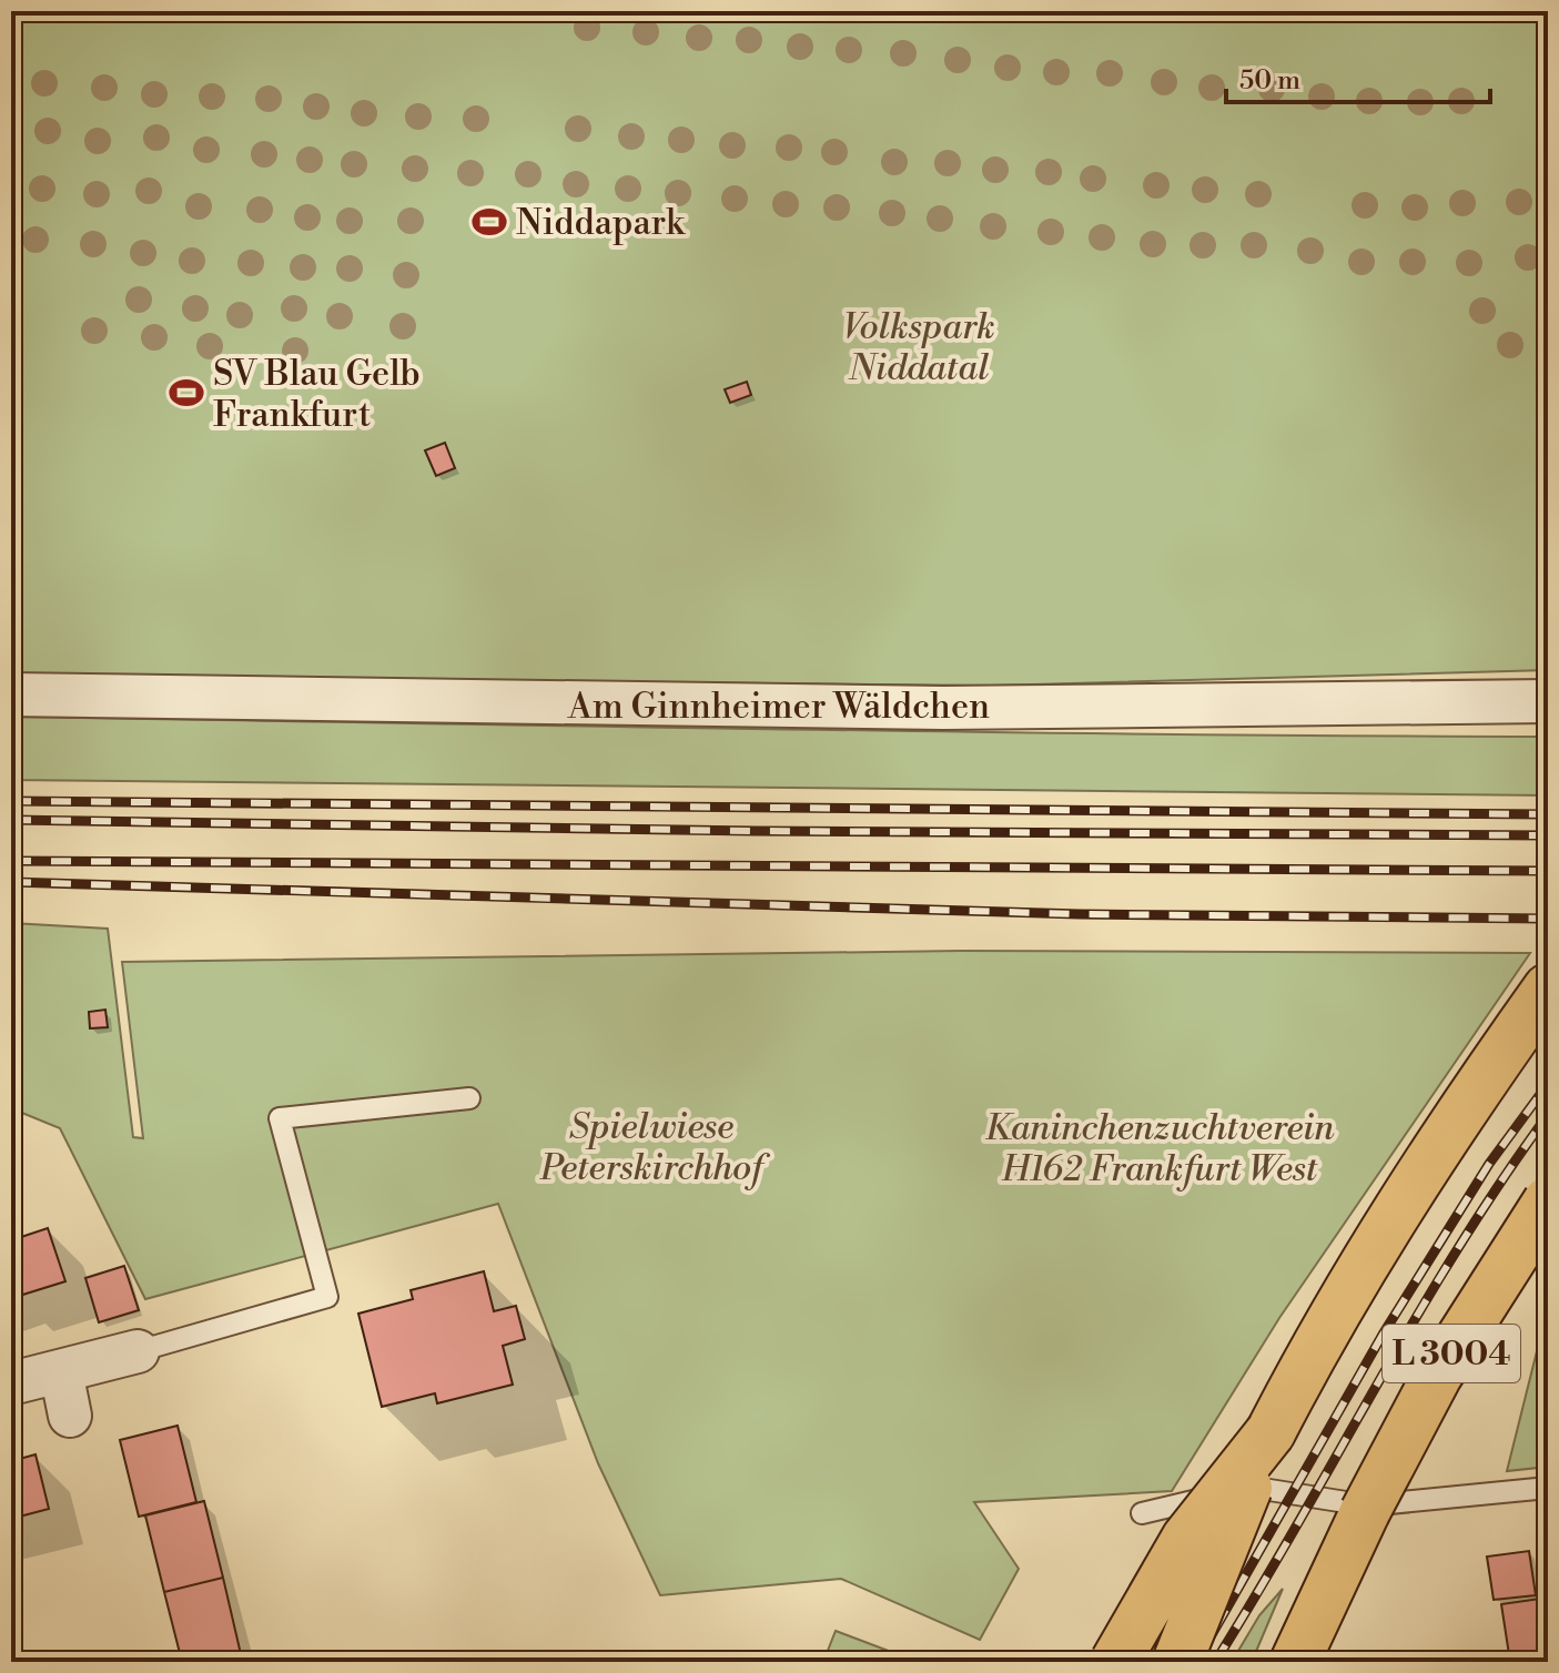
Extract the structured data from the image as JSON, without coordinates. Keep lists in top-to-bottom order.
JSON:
{
  "streets": {
    "highway": ["L 3004"],
    "street": ["Am Ginnheimer Wäldchen"]
  },
  "parks": ["Volkspark Niddatal", "Spielwiese Peterskirchhof", "Kaninchenzuchtverein H162 Frankfurt West"],
  "places": {
    "sports": ["Niddapark", "SV Blau Gelb Frankfurt"]
  },
  "scale_bar": "50 m"
}
